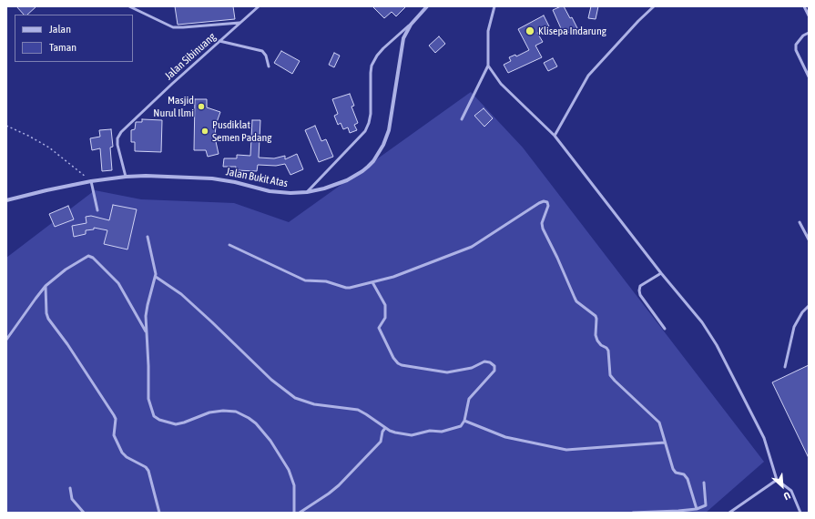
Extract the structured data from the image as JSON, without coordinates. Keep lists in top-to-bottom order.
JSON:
{
  "streets": {
    "street": ["Jalan Bukit Atas"],
    "lane": ["Jalan Sibinuang"]
  },
  "crossings": [
    ["Jalan Sibinuang", "Jalan Bukit Atas"]
  ],
  "places": ["Klisepa Indarung", "Masjid Nurul Ilmi", "Pusdiklat Semen Padang"],
  "legend": ["Jalan", "Taman"],
  "north": "bottom right"
}
